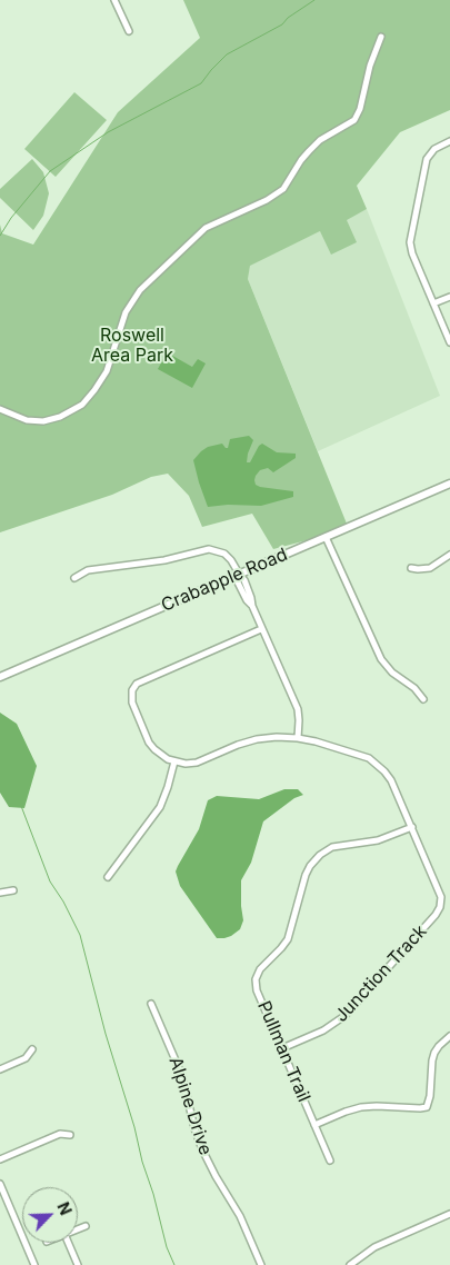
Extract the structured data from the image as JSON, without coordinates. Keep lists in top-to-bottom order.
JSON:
{
  "streets": {
    "street": [
      "Crabapple Road",
      "Junction Track",
      "Pullman Trail",
      "Alpine Drive"
    ]
  },
  "crossings": [
    ["Junction Track", "Pullman Trail"]
  ],
  "parks": ["Roswell Area Park"],
  "north": "top right"
}
